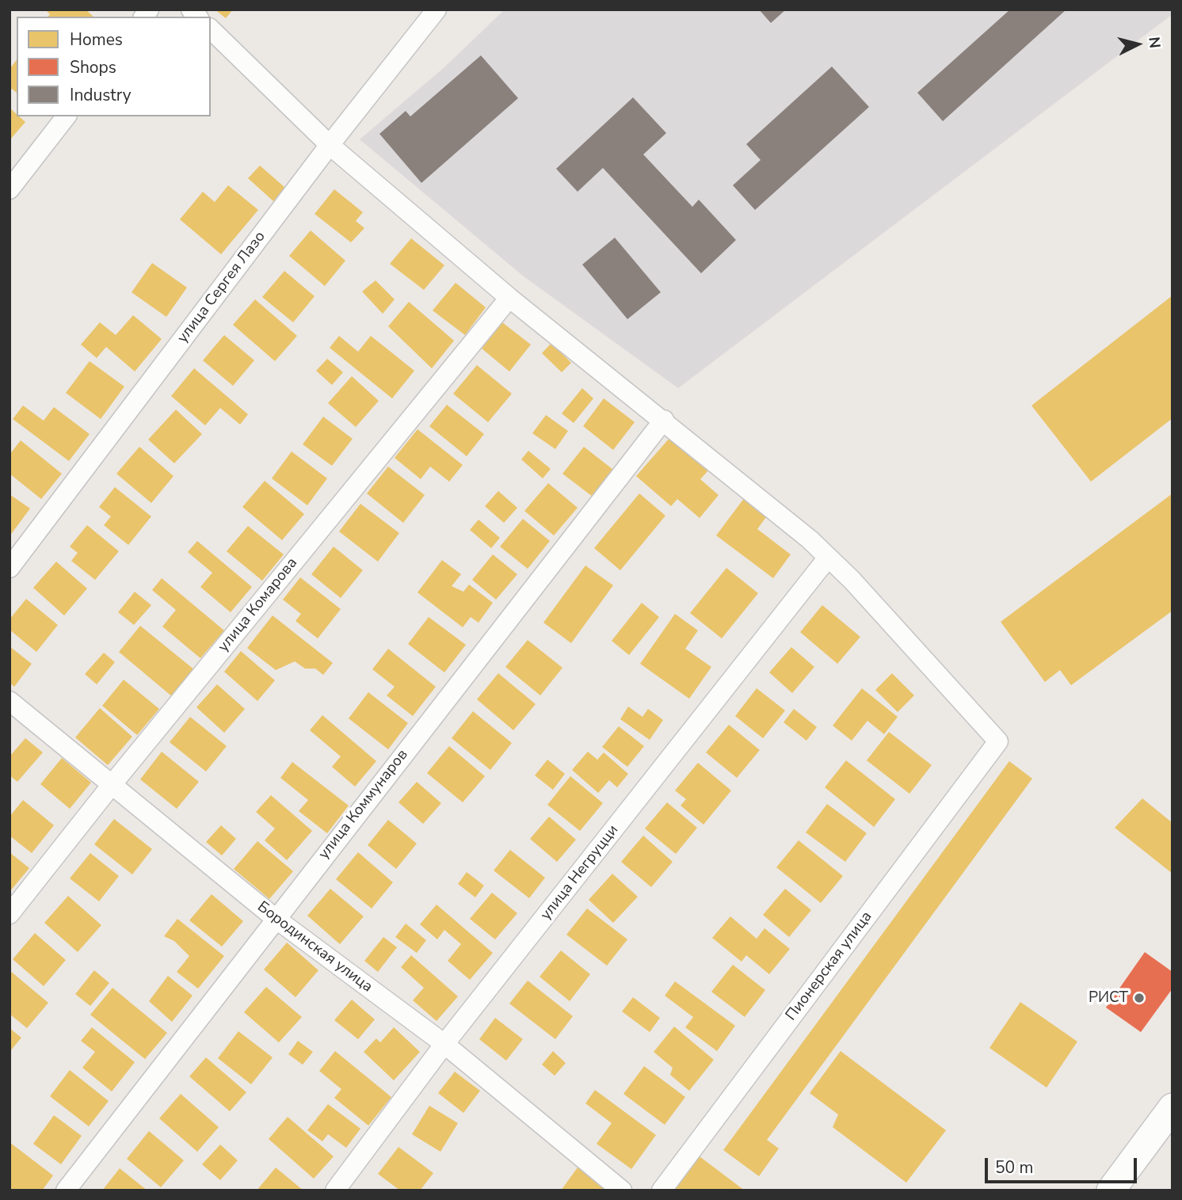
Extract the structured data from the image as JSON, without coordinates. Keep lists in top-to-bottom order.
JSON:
{
  "streets": {
    "street": [
      "улица Сергея Лазо",
      "улица Комарова",
      "улица Коммунаров",
      "улица Негруцци",
      "Бородинская улица",
      "Пионерская улица"
    ]
  },
  "crossings": [
    ["улица Комарова", "Бородинская улица"],
    ["улица Коммунаров", "Бородинская улица"],
    ["улица Негруцци", "Бородинская улица"],
    ["улица Негруцци", "Пионерская улица"]
  ],
  "places": ["РИСТ"],
  "legend": ["Homes", "Shops", "Industry"],
  "scale_bar": "50 m",
  "north": "right"
}
